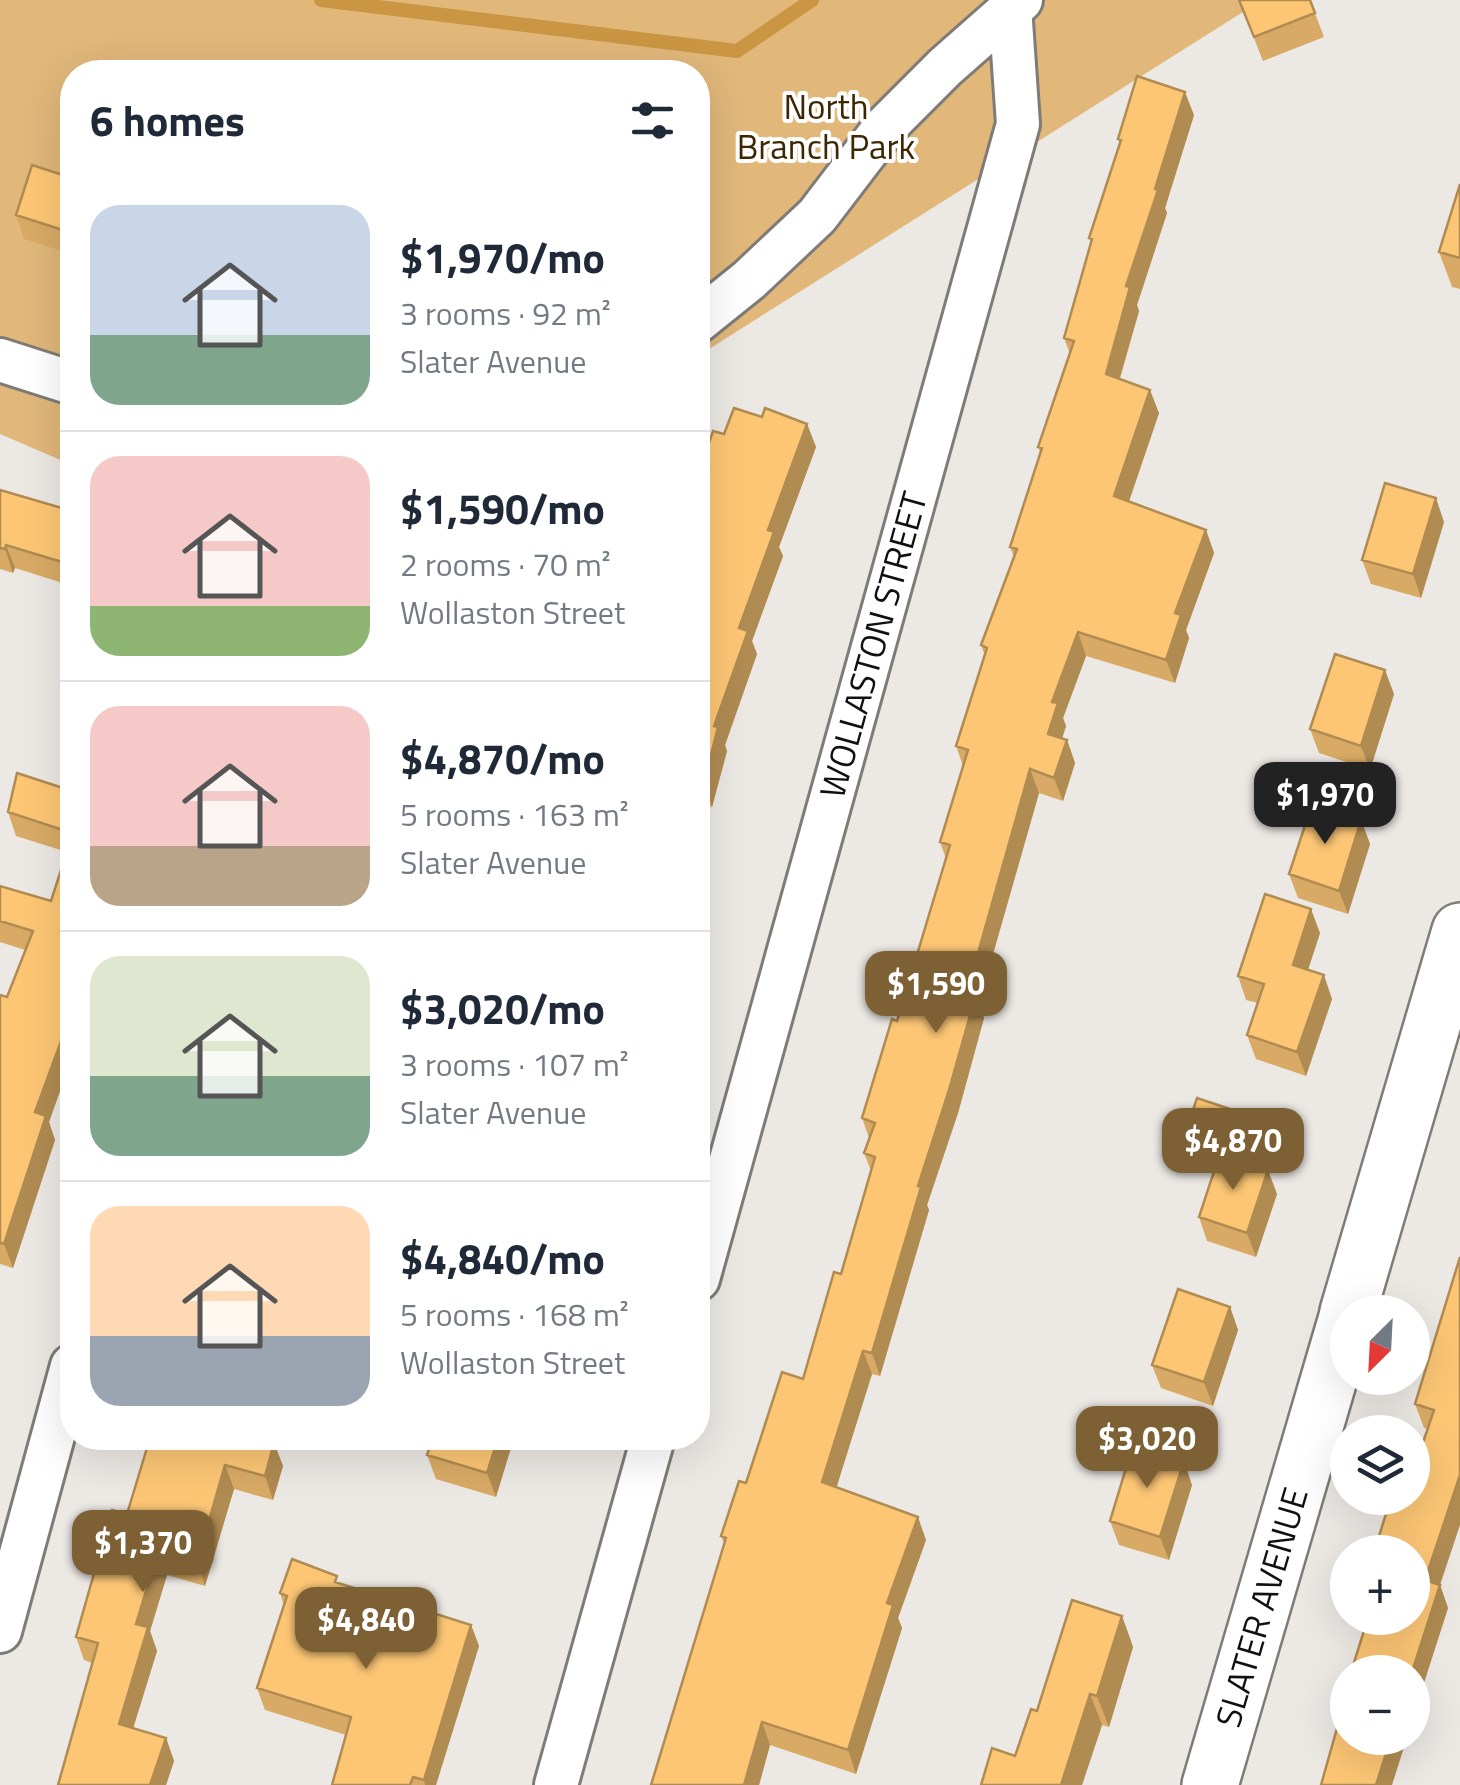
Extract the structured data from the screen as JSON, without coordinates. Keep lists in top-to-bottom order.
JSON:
{
  "streets": {
    "street": ["WOLLASTON STREET", "SLATER AVENUE"]
  },
  "parks": ["North Branch Park"],
  "north": "bottom left",
  "page": {
    "heading": "6 homes",
    "list": [
      {
        "name": "$1,970/mo",
        "note": "3 rooms · 92 m² · Slater Avenue"
      },
      {
        "name": "$1,590/mo",
        "note": "2 rooms · 70 m² · Wollaston Street"
      },
      {
        "name": "$4,870/mo",
        "note": "5 rooms · 163 m² · Slater Avenue"
      },
      {
        "name": "$3,020/mo",
        "note": "3 rooms · 107 m² · Slater Avenue"
      },
      {
        "name": "$4,840/mo",
        "note": "5 rooms · 168 m² · Wollaston Street"
      }
    ],
    "price": [
      "$1,970",
      "$1,590",
      "$4,870",
      "$3,020",
      "$1,370",
      "$4,840"
    ],
    "map_buttons": ["+", "−"]
  }
}
